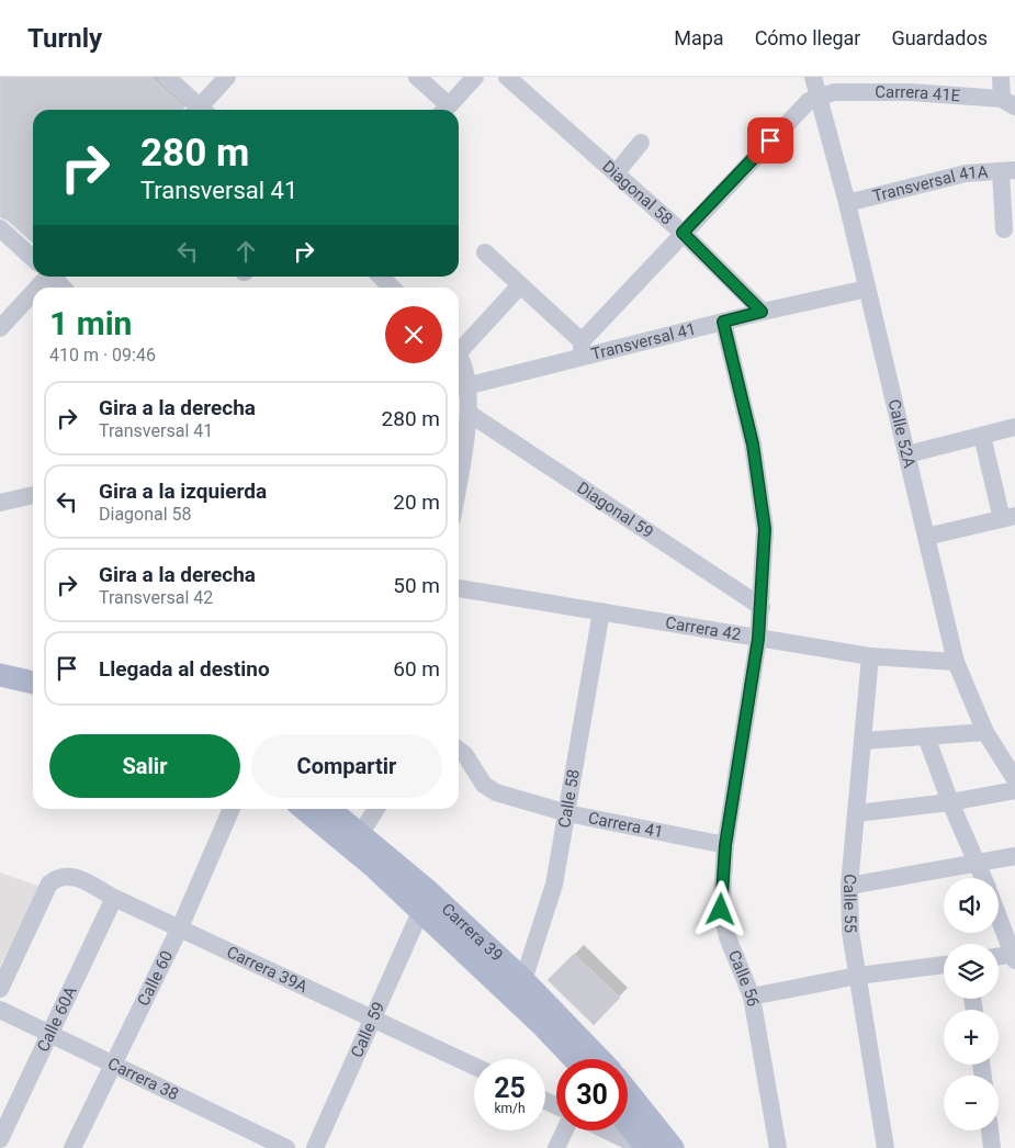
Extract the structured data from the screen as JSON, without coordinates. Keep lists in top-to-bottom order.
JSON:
{
  "streets": {
    "main road": ["Carrera 39"],
    "street": [
      "Carrera 41E",
      "Transversal 41A",
      "Diagonal 58",
      "Transversal 41",
      "Calle 52A",
      "Diagonal 59",
      "Carrera 42",
      "Calle 58",
      "Carrera 41",
      "Calle 55",
      "Carrera 39A",
      "Calle 60",
      "Calle 56",
      "Calle 60A",
      "Calle 59",
      "Carrera 38"
    ]
  },
  "crossings": [
    ["Carrera 41E", "Calle 52A"],
    ["Transversal 41A", "Calle 52A"],
    ["Diagonal 58", "Transversal 41"],
    ["Transversal 41", "Calle 52A"],
    ["Transversal 41", "Calle 56"],
    ["Calle 52A", "Carrera 42"],
    ["Diagonal 59", "Calle 56"],
    ["Carrera 42", "Calle 58"],
    ["Carrera 42", "Calle 55"],
    ["Carrera 42", "Calle 56"],
    ["Calle 58", "Carrera 41"],
    ["Calle 58", "Carrera 39"],
    ["Carrera 41", "Calle 56"],
    ["Carrera 39", "Calle 59"],
    ["Carrera 39A", "Calle 60"],
    ["Carrera 39A", "Calle 60A"],
    ["Carrera 39A", "Calle 59"],
    ["Calle 60", "Carrera 38"],
    ["Calle 60A", "Carrera 38"]
  ],
  "page": {
    "header": "Turnly",
    "nav": ["Mapa", "Cómo llegar", "Guardados"],
    "turn": ["280 m", "Transversal 41"],
    "heading": ["1 min", "410 m · 09:46"],
    "list": [
      {
        "name": "Gira a la derecha",
        "note": "Transversal 41",
        "value": "280 m"
      },
      {
        "name": "Gira a la izquierda",
        "note": "Diagonal 58",
        "value": "20 m"
      },
      {
        "name": "Gira a la derecha",
        "note": "Transversal 42",
        "value": "50 m"
      },
      {
        "name": "Llegada al destino",
        "value": "60 m"
      }
    ],
    "buttons": ["Salir", "Compartir"],
    "map_buttons": ["+", "−"],
    "speed": "25 km/h",
    "limit": "30"
  }
}
